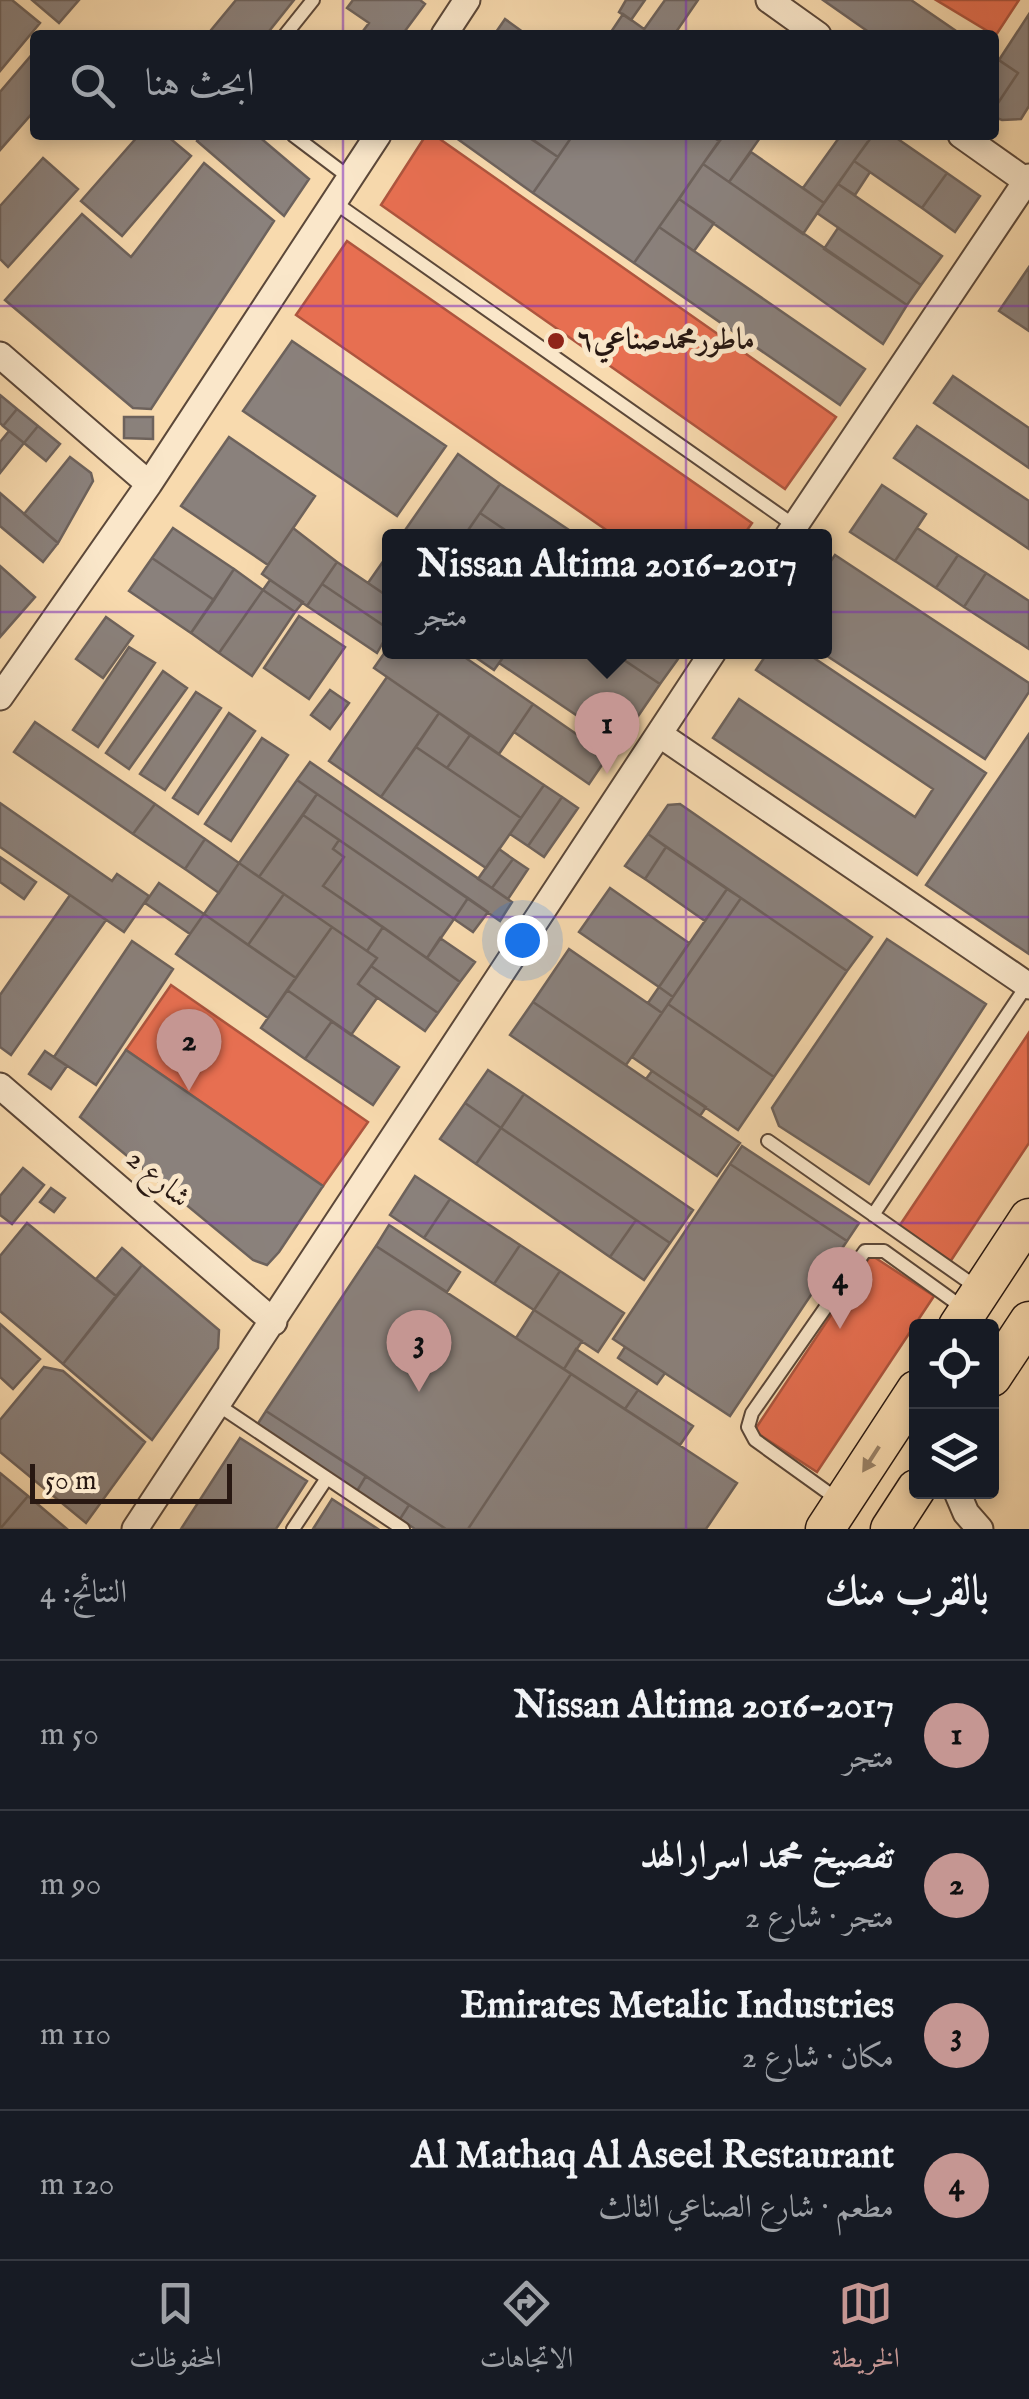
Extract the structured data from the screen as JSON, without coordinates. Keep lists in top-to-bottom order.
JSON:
{
  "streets": {
    "street": ["شارع 2"]
  },
  "places": ["ماطورمحمدصناعي٦"],
  "scale_bar": "50 m",
  "page": {
    "search": "ابحث هنا",
    "popup": ["Nissan Altima 2016-2017", "متجر"],
    "pins": [
      "1",
      "2",
      "4",
      "3"
    ],
    "scale": "50 m",
    "heading": ["بالقرب منك", "النتائج: 4"],
    "list": [
      {
        "mark": "1",
        "name": "Nissan Altima 2016-2017",
        "note": "متجر",
        "value": "50 m"
      },
      {
        "mark": "2",
        "name": "تفصيخ محمد اسرارالهد",
        "note": "متجر · شارع 2",
        "value": "90 m"
      },
      {
        "mark": "3",
        "name": "Emirates Metalic Industries",
        "note": "مكان · شارع 2",
        "value": "110 m"
      },
      {
        "mark": "4",
        "name": "Al Mathaq Al Aseel Restaurant",
        "note": "مطعم · شارع الصناعي الثالث",
        "value": "120 m"
      }
    ],
    "nav": ["الخريطة", "الاتجاهات", "المحفوظات"]
  }
}
